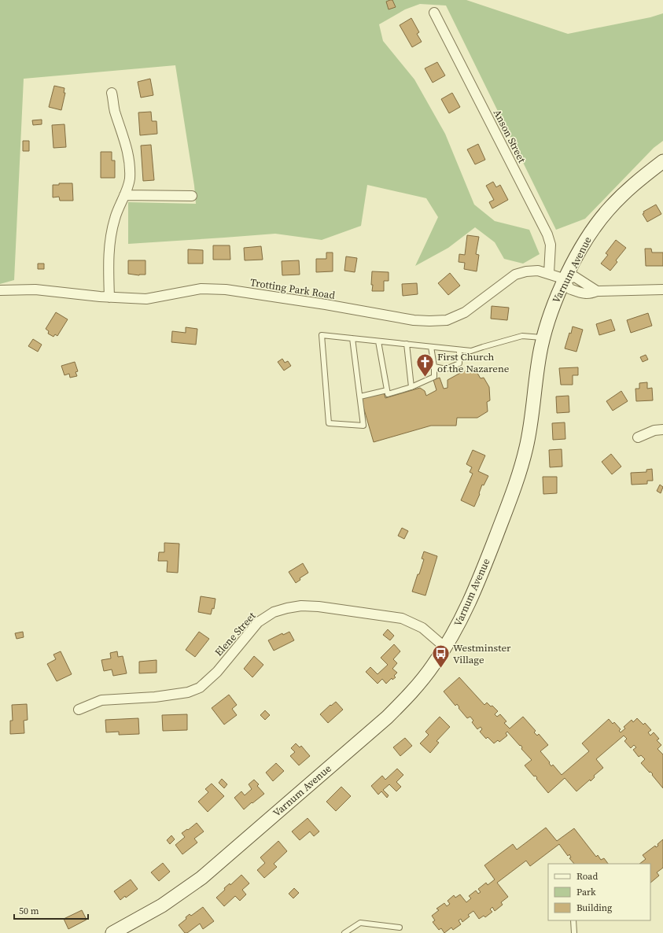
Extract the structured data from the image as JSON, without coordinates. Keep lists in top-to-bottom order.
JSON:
{
  "streets": {
    "main road": ["Varnum Avenue"],
    "street": ["Anson Street", "Trotting Park Road", "Elene Street"]
  },
  "crossings": [
    ["Anson Street", "Trotting Park Road"],
    ["Varnum Avenue", "Trotting Park Road"],
    ["Varnum Avenue", "Elene Street"]
  ],
  "places": {
    "church": ["First Church of the Nazarene"],
    "bus stop": ["Westminster Village"]
  },
  "legend": ["Road", "Park", "Building"],
  "scale_bar": "50 m"
}
